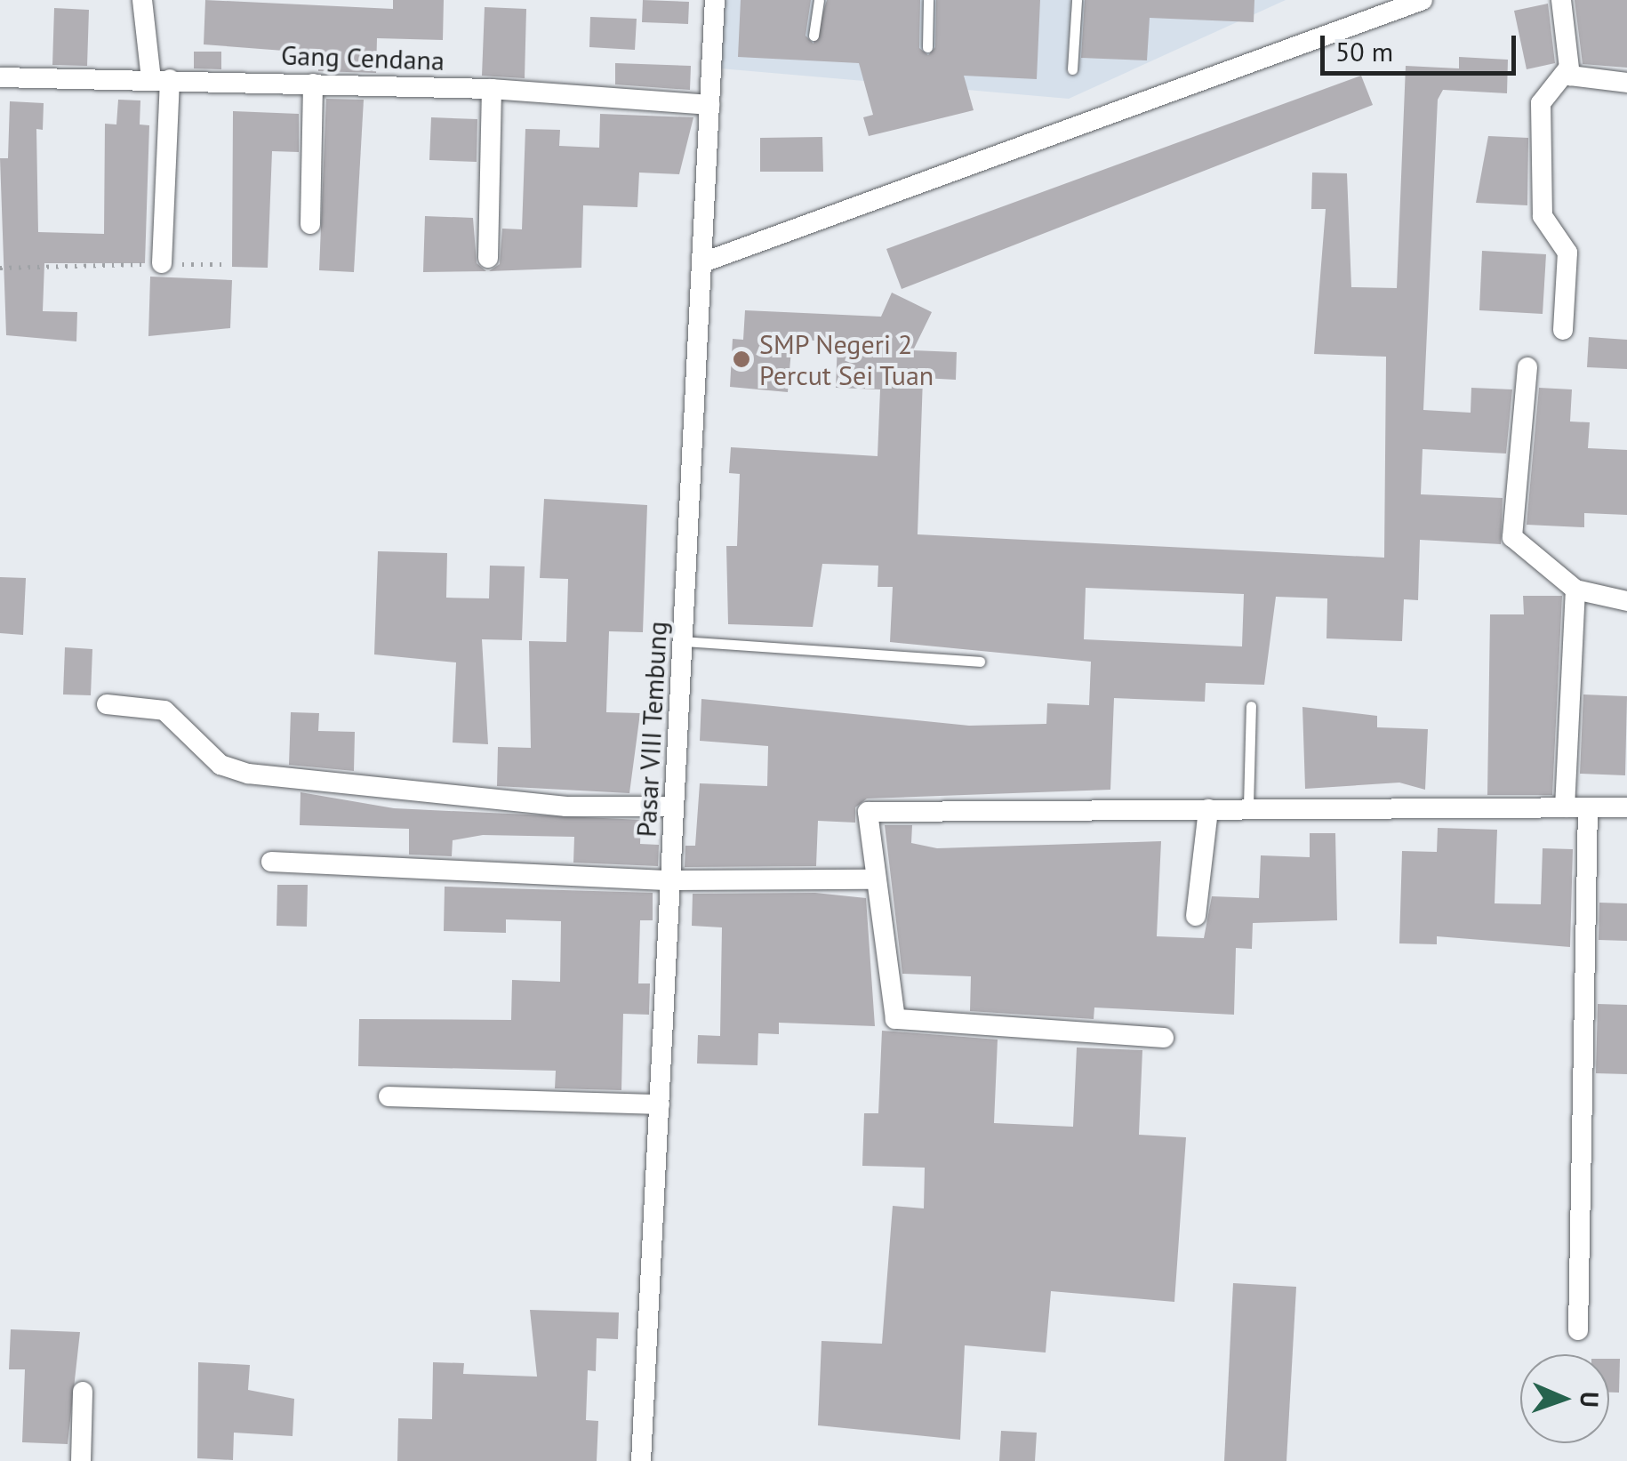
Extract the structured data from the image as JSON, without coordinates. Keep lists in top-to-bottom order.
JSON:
{
  "streets": {
    "street": ["Gang Cendana", "Pasar VIII Tembung"]
  },
  "crossings": [
    ["Gang Cendana", "Pasar VIII Tembung"]
  ],
  "places": ["SMP Negeri 2 Percut Sei Tuan"],
  "scale_bar": "50 m",
  "north": "right"
}
